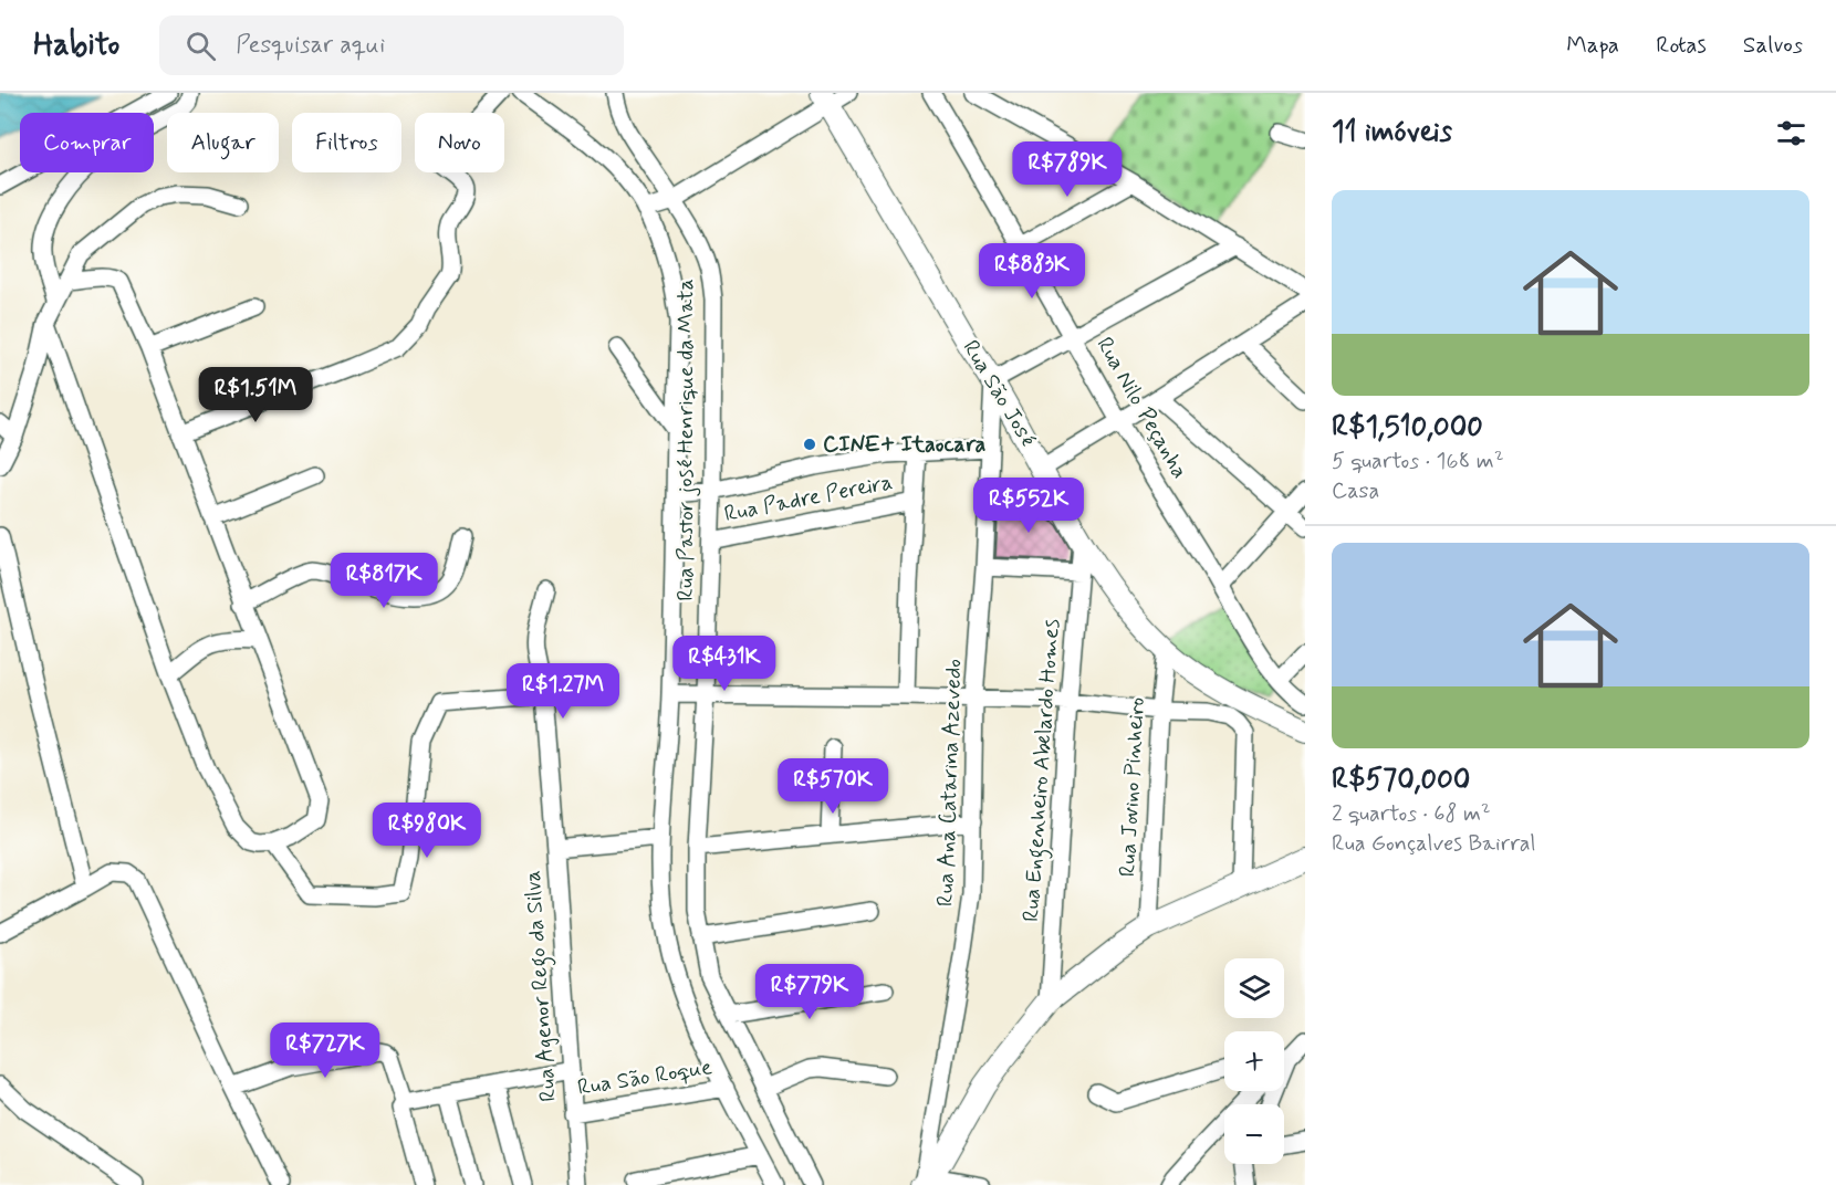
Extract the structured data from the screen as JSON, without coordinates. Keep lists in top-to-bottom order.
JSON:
{
  "streets": {
    "main road": ["Rua São José"],
    "street": [
      "Rua Nilo Peçanha",
      "Rua Pastor josé Henrique da Mata",
      "Rua Padre Pereira",
      "Rua Engenheiro Abelardo Homes",
      "Rua Ana Catarina Azevedo",
      "Rua Jovino Pinheiro",
      "Rua Agenor Rego da Silva",
      "Rua São Roque"
    ]
  },
  "crossings": [
    ["Rua São José", "Rua Engenheiro Abelardo Homes"],
    ["Rua São José", "Rua Ana Catarina Azevedo"],
    ["Rua São José", "Rua Jovino Pinheiro"],
    ["Rua Pastor josé Henrique da Mata", "Rua Padre Pereira"],
    ["Rua Agenor Rego da Silva", "Rua São Roque"]
  ],
  "places": ["CINE+ Itaocara"],
  "page": {
    "header": "Habito",
    "search": "Pesquisar aqui",
    "nav": ["Mapa", "Rotas", "Salvos"],
    "heading": "11 imóveis",
    "chip": [
      "Comprar",
      "Alugar",
      "Filtros",
      "Novo"
    ],
    "price": [
      "R$789K",
      "R$883K",
      "R$1.51M",
      "R$552K",
      "R$817K",
      "R$431K",
      "R$1.27M",
      "R$570K",
      "R$980K",
      "R$779K",
      "R$727K"
    ],
    "list": [
      {
        "name": "R$1,510,000",
        "note": "5 quartos · 168 m² · Casa"
      },
      {
        "name": "R$570,000",
        "note": "2 quartos · 68 m² · Rua Gonçalves Bairral"
      }
    ],
    "map_buttons": ["+", "−"]
  }
}
